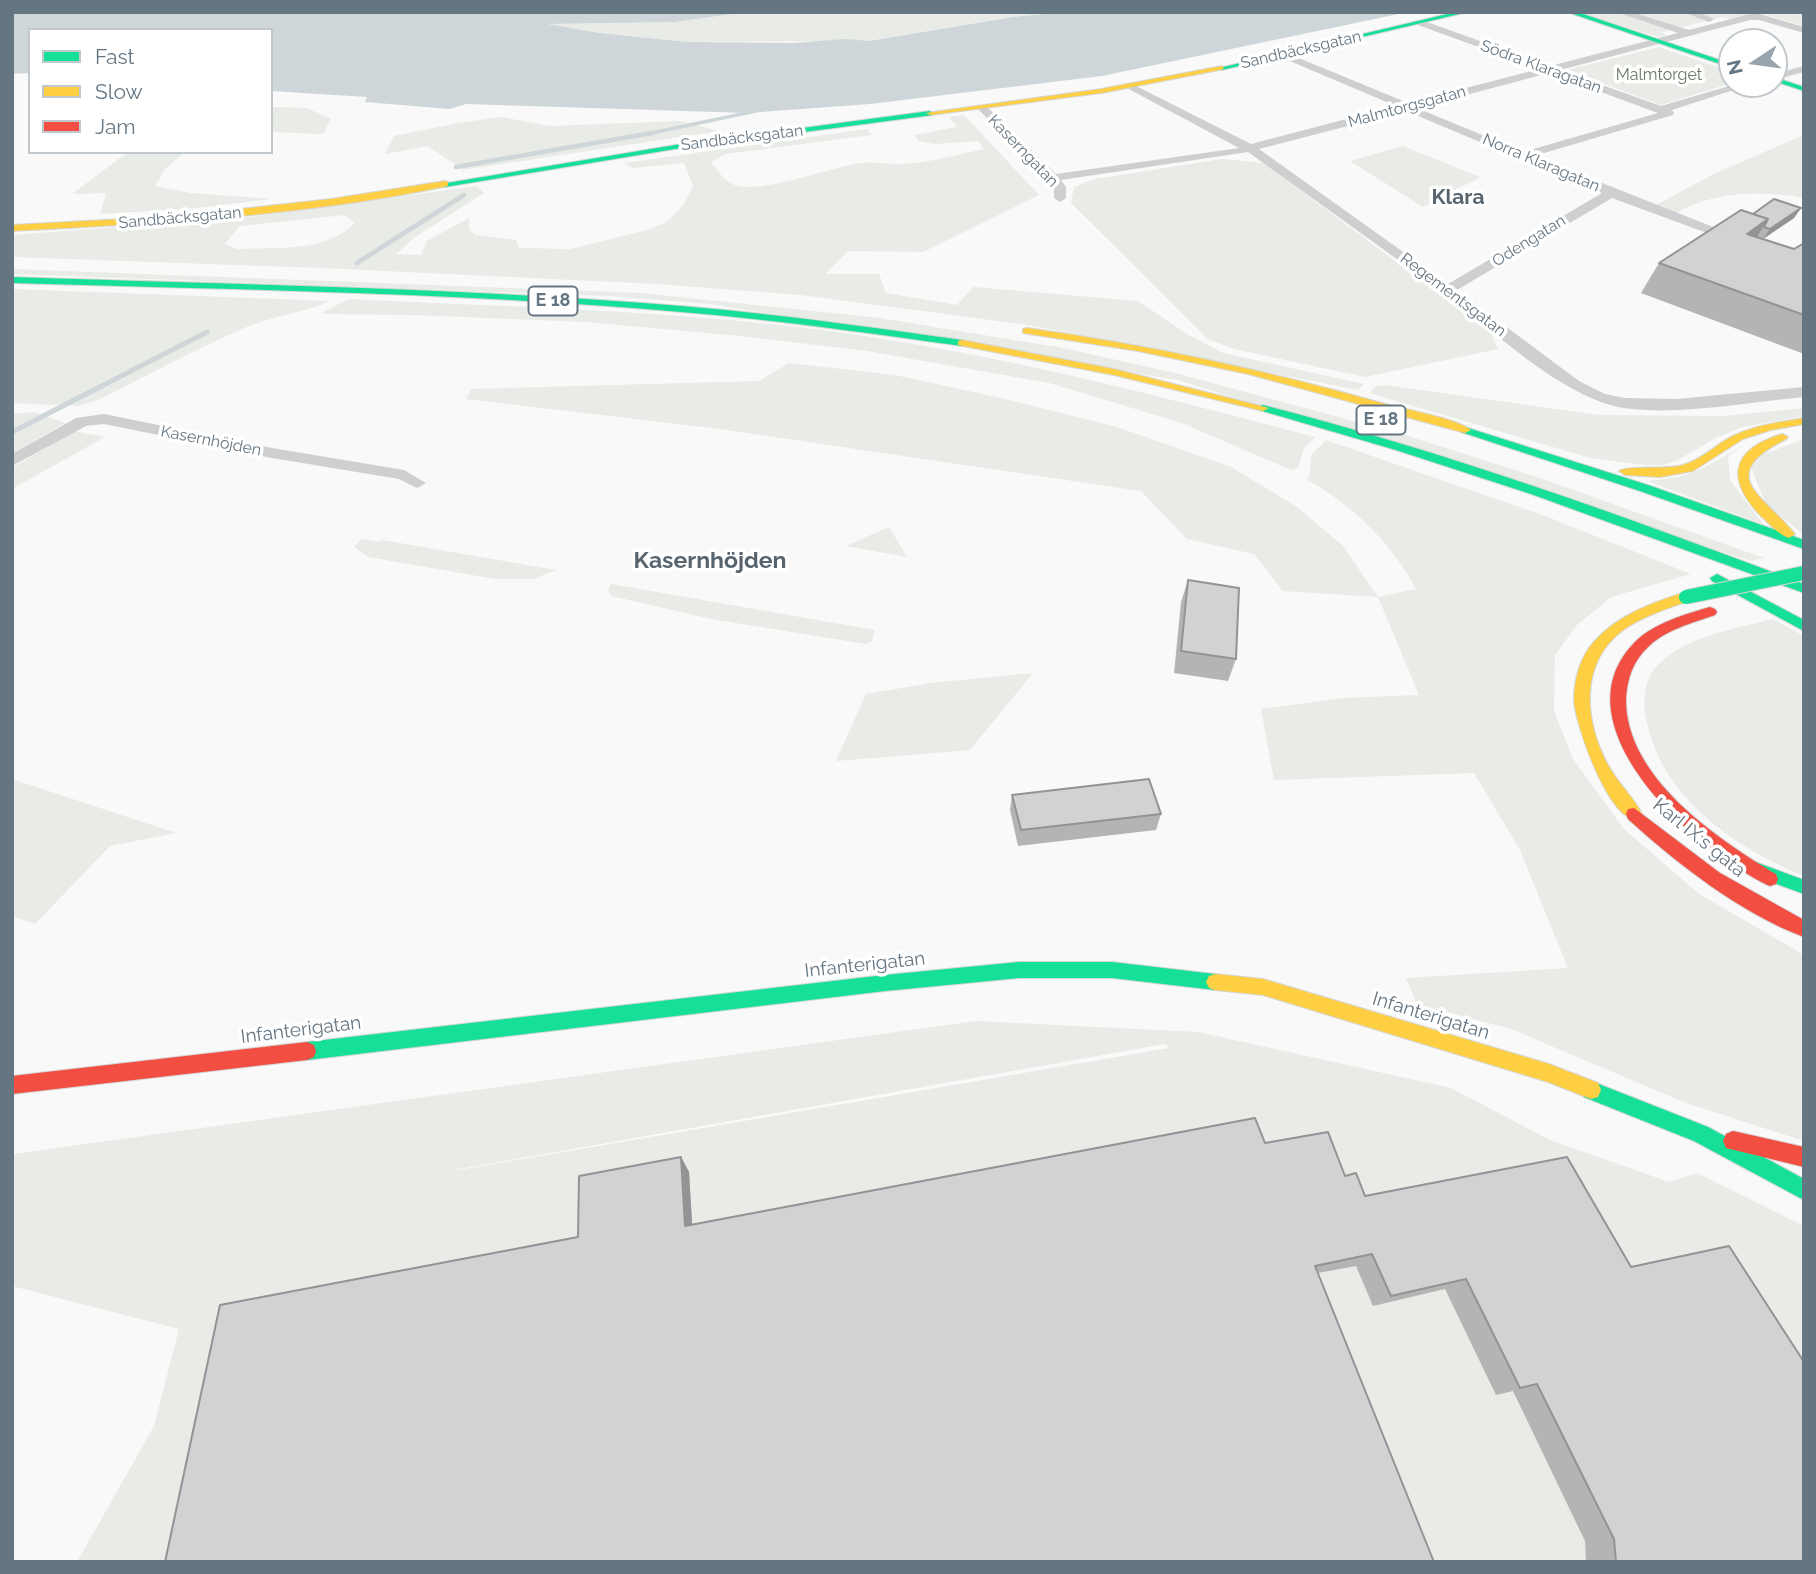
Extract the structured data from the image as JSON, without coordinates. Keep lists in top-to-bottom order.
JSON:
{
  "streets": {
    "main road": [
      "Sandbäcksgatan",
      "E 18",
      "Karl IX:s gata",
      "Infanterigatan"
    ],
    "street": [
      "Södra Klaragatan",
      "Malmtorgsgatan",
      "Kaserngatan",
      "Norra Klaragatan",
      "Odengatan",
      "Regementsgatan",
      "Kasernhöjden"
    ]
  },
  "crossings": [
    ["Sandbäcksgatan", "Södra Klaragatan"],
    ["Sandbäcksgatan", "Kaserngatan"],
    ["Sandbäcksgatan", "Norra Klaragatan"],
    ["Sandbäcksgatan", "Regementsgatan"],
    ["Södra Klaragatan", "Malmtorgsgatan"],
    ["Malmtorgsgatan", "Kaserngatan"],
    ["Malmtorgsgatan", "Norra Klaragatan"],
    ["Malmtorgsgatan", "Regementsgatan"],
    ["Norra Klaragatan", "Odengatan"],
    ["Odengatan", "Regementsgatan"],
    ["E 18", "Karl IX:s gata"]
  ],
  "districts": ["Klara", "Kasernhöjden"],
  "parks": ["Malmtorget"],
  "legend": ["Fast", "Slow", "Jam"],
  "north": "left"
}
